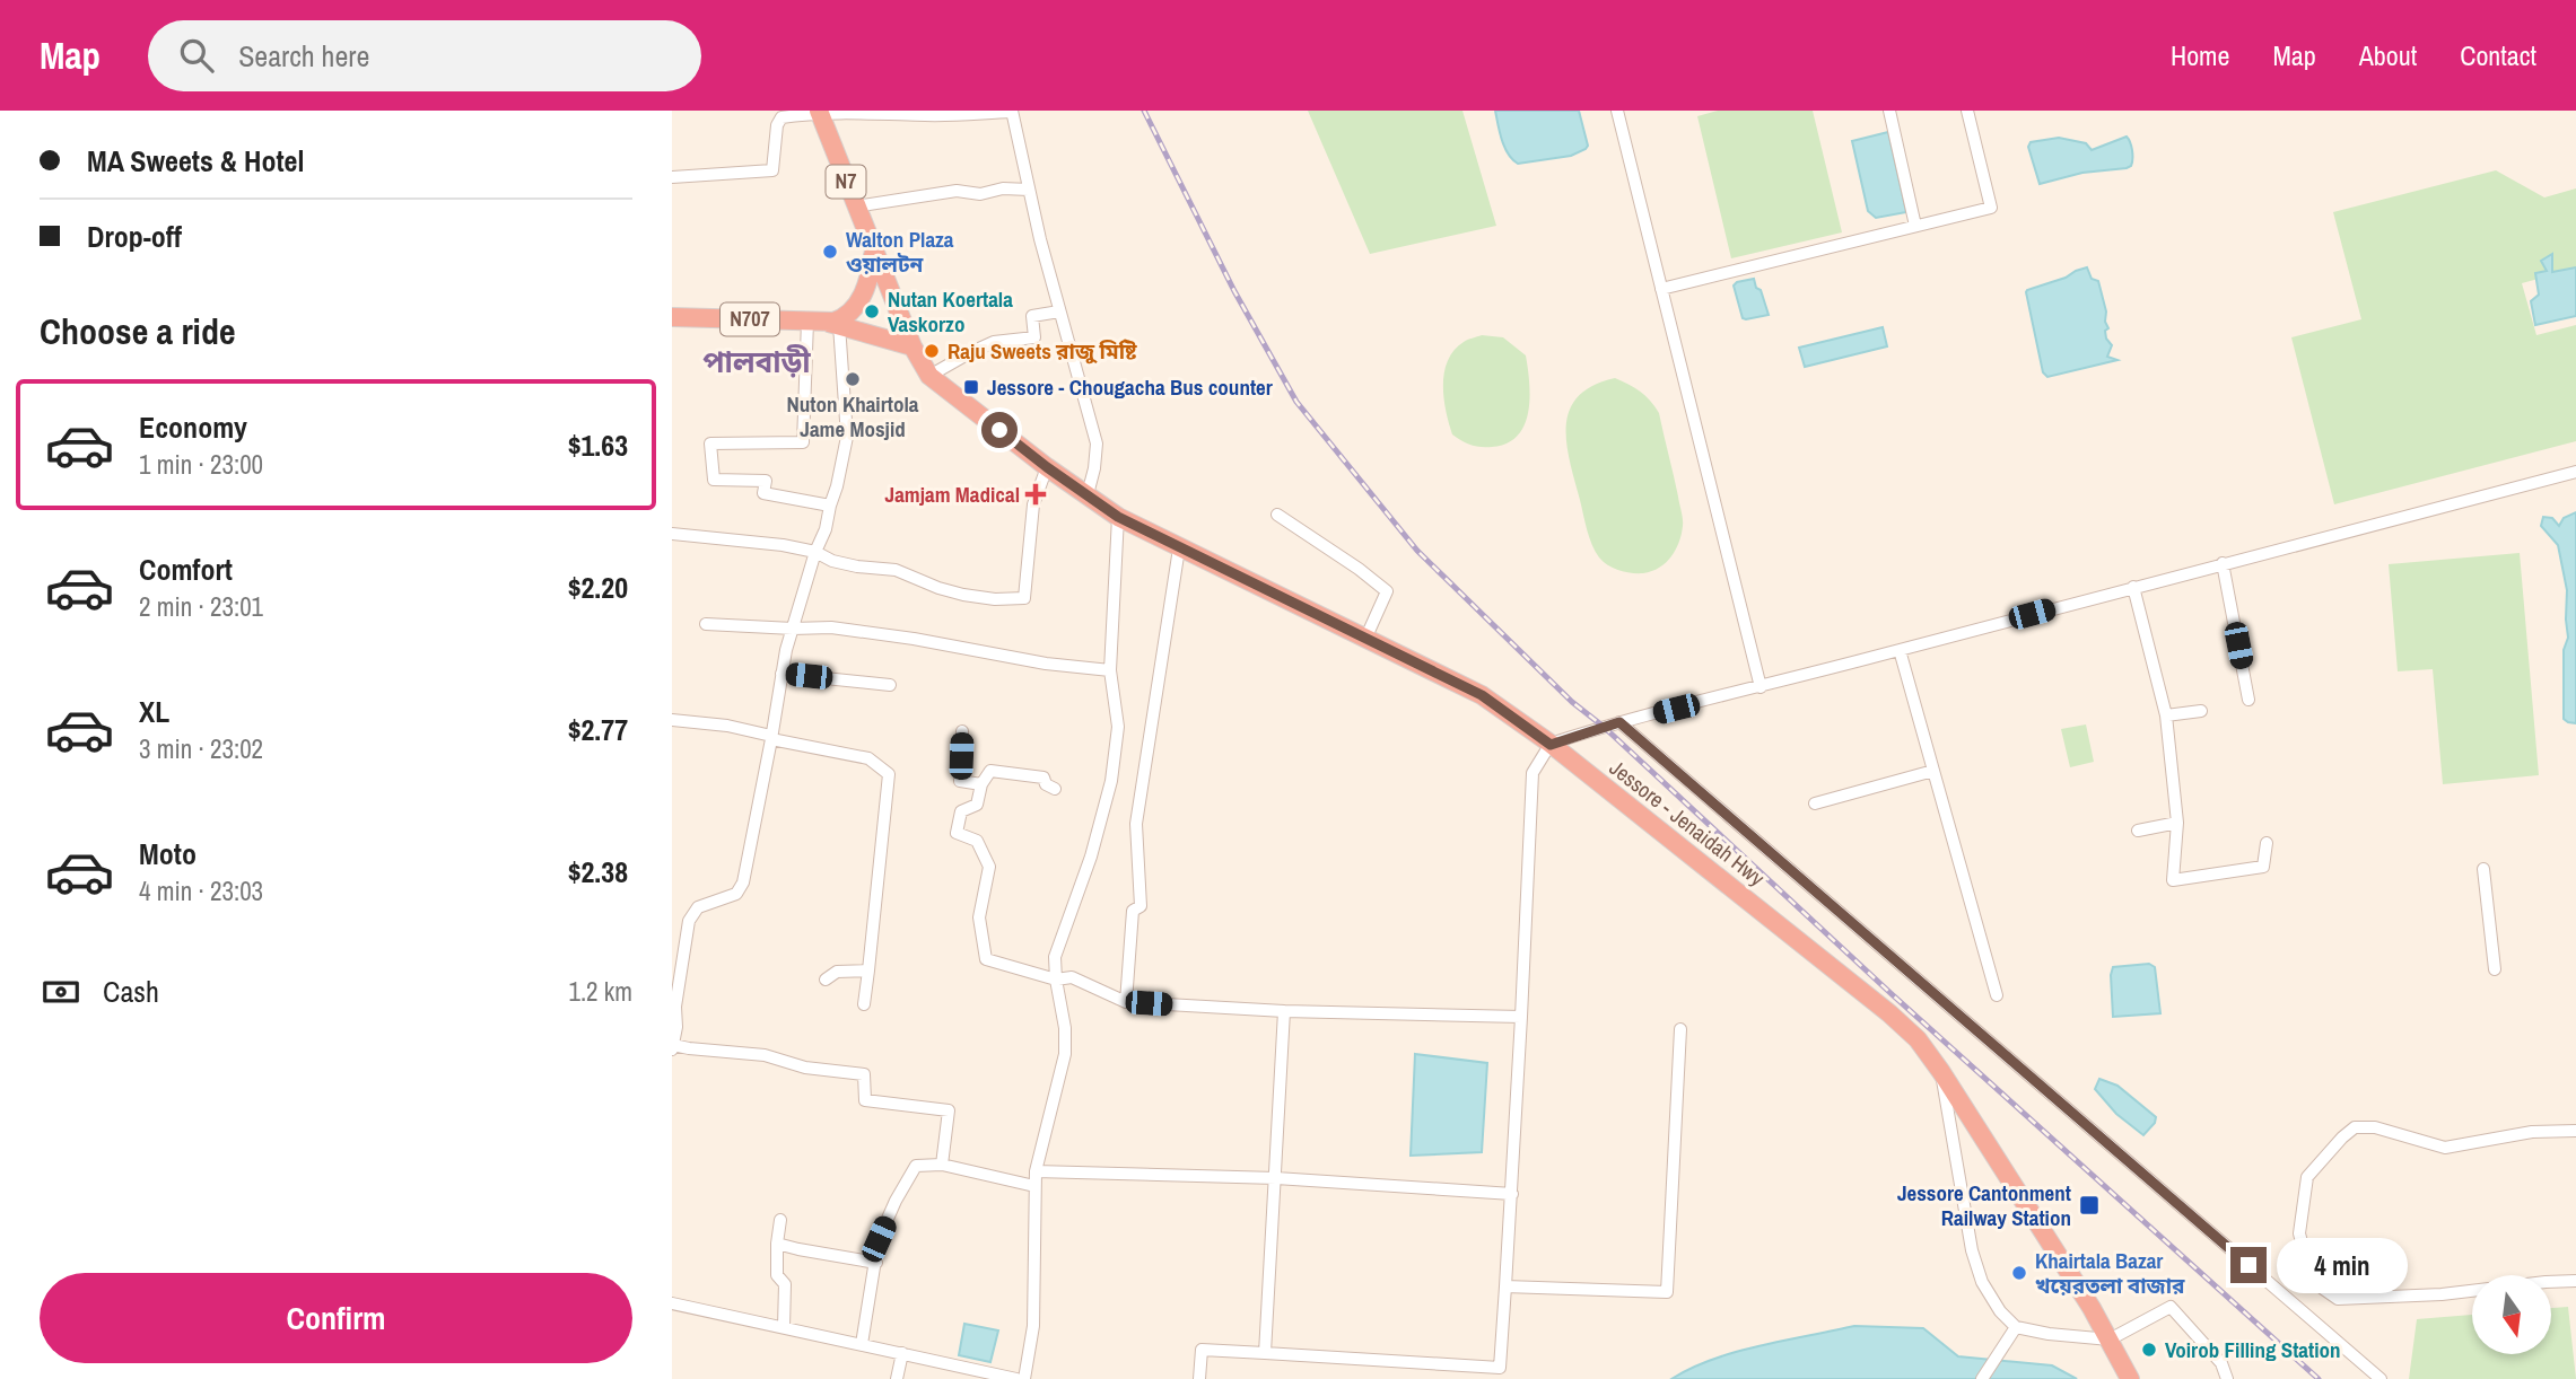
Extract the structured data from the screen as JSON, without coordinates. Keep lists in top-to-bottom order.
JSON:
{
  "streets": {
    "highway": ["N7", "N707", "Jessore - Jenaidah Hwy"]
  },
  "crossings": [
    ["N7", "Jessore - Jenaidah Hwy"]
  ],
  "districts": ["পালবাড়ী"],
  "places": {
    "other": [
      "Walton Plaza ওয়ালটন",
      "Nutan Koertala Vaskorzo",
      "Raju Sweets রাজু মিষ্টি",
      "Nuton Khairtola Jame Mosjid",
      "Khairtala Bazar খয়েরতলা বাজার",
      "Voirob Filling Station"
    ],
    "transit": ["Jessore - Chougacha Bus counter", "Jessore Cantonment Railway Station"],
    "health": ["Jamjam Madical"]
  },
  "north": "bottom",
  "page": {
    "header": "Map",
    "search": "Search here",
    "nav": [
      "Home",
      "Map",
      "About",
      "Contact"
    ],
    "banner": ["MA Sweets & Hotel", "Drop-off"],
    "heading": "Choose a ride",
    "list": [
      {
        "name": "Economy",
        "note": "1 min · 23:00",
        "value": "$1.63"
      },
      {
        "name": "Comfort",
        "note": "2 min · 23:01",
        "value": "$2.20"
      },
      {
        "name": "XL",
        "note": "3 min · 23:02",
        "value": "$2.77"
      },
      {
        "name": "Moto",
        "note": "4 min · 23:03",
        "value": "$2.38"
      }
    ],
    "pay": ["Cash", "1.2 km"],
    "bubble": "4 min",
    "buttons": "Confirm"
  }
}
